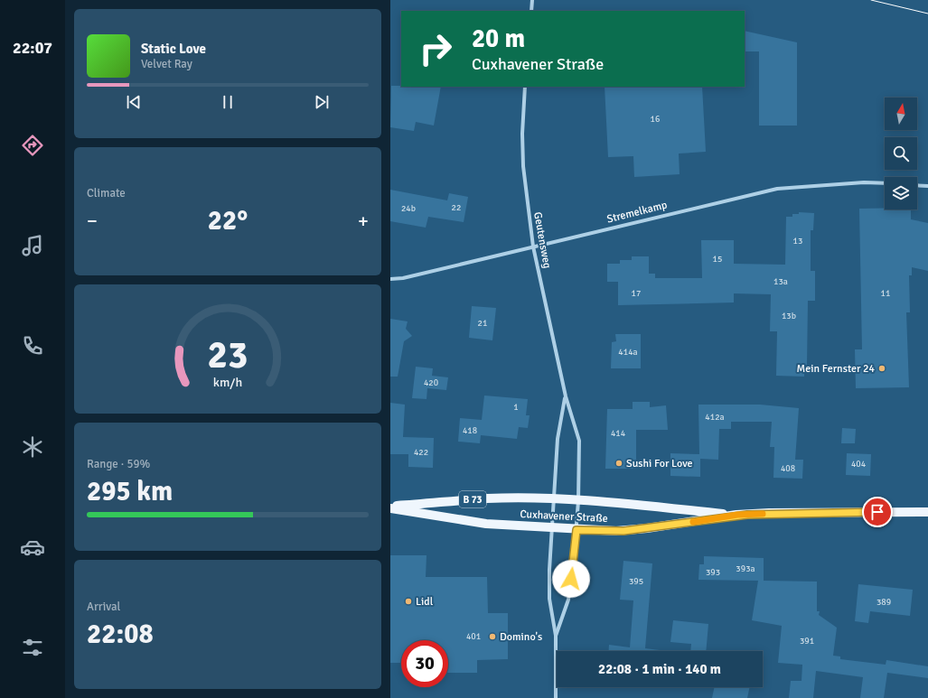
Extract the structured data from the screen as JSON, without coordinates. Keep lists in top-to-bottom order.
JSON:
{
  "streets": {
    "main road": ["B 73", "Cuxhavener Straße"],
    "street": ["Stremelkamp", "Geutensweg"]
  },
  "crossings": [
    ["Stremelkamp", "Geutensweg"],
    ["Geutensweg", "Cuxhavener Straße"]
  ],
  "places": [
    "Mein Fernster 24",
    "Sushi For Love",
    "Lidl",
    "Domino's"
  ],
  "house_numbers": [
    "16",
    "22",
    "24b",
    "13",
    "15",
    "13a",
    "17",
    "11",
    "13b",
    "21",
    "414a",
    "420",
    "1",
    "412a",
    "418",
    "414",
    "422",
    "404",
    "408",
    "393a",
    "393",
    "395",
    "389",
    "401",
    "391"
  ],
  "north": "top",
  "page": {
    "tabs": "22:07",
    "turn": ["20 m", "Cuxhavener Straße"],
    "song": ["Static Love", "Velvet Ray"],
    "tile": [
      "Climate",
      ["Range · 59%", "295 km"],
      ["Arrival", "22:08"]
    ],
    "heat": ["−", "22°", "+"],
    "limit": "30",
    "trip": "22:08 · 1 min · 140 m",
    "gauge": ["23", "km/h"]
  }
}
